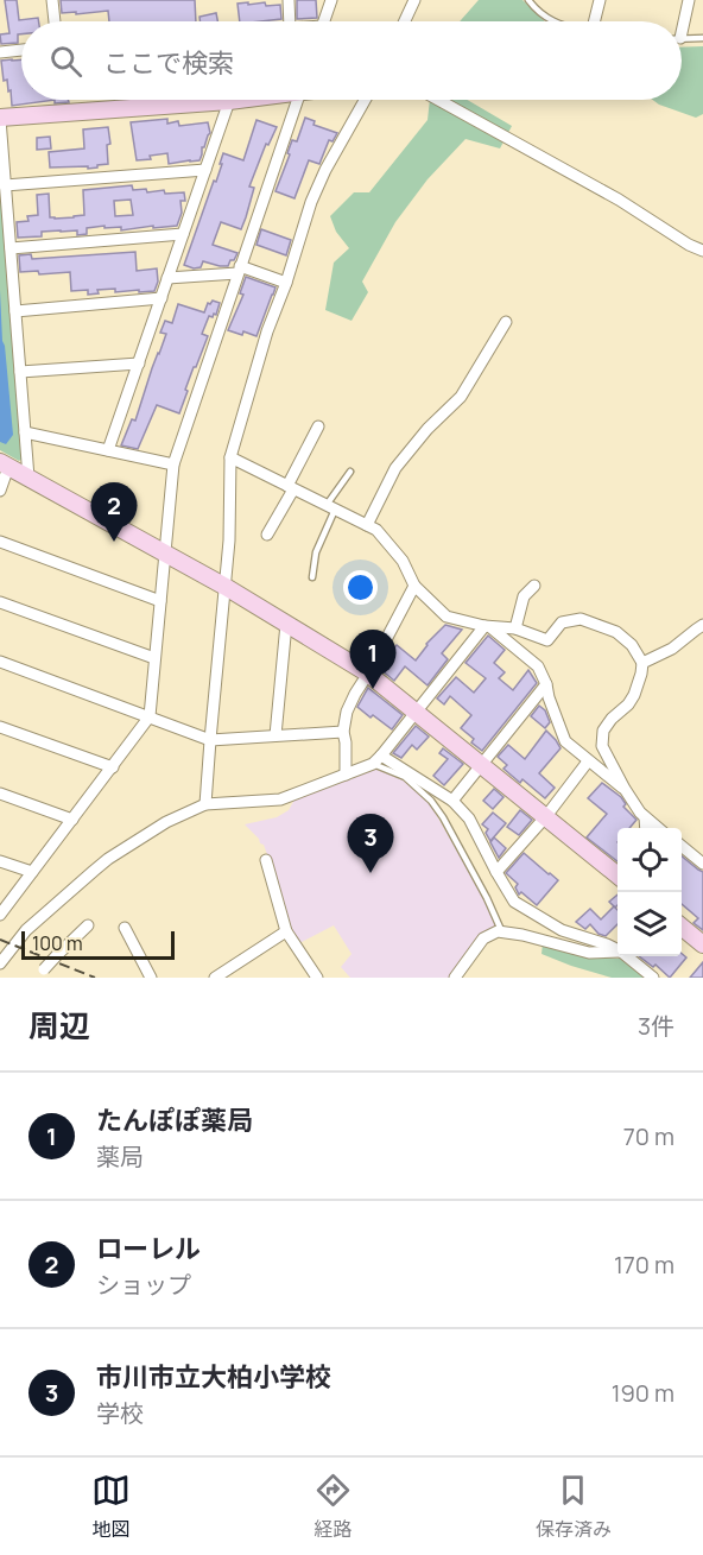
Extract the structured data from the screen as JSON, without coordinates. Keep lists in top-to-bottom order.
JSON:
{
  "scale_bar": "100 m",
  "page": {
    "search": "ここで検索",
    "pins": ["2", "1", "3"],
    "scale": "100 m",
    "heading": ["周辺", "3件"],
    "list": [
      {
        "mark": "1",
        "name": "たんぽぽ薬局",
        "note": "薬局",
        "value": "70 m"
      },
      {
        "mark": "2",
        "name": "ローレル",
        "note": "ショップ",
        "value": "170 m"
      },
      {
        "mark": "3",
        "name": "市川市立大柏小学校",
        "note": "学校",
        "value": "190 m"
      }
    ],
    "nav": ["地図", "経路", "保存済み"]
  }
}
